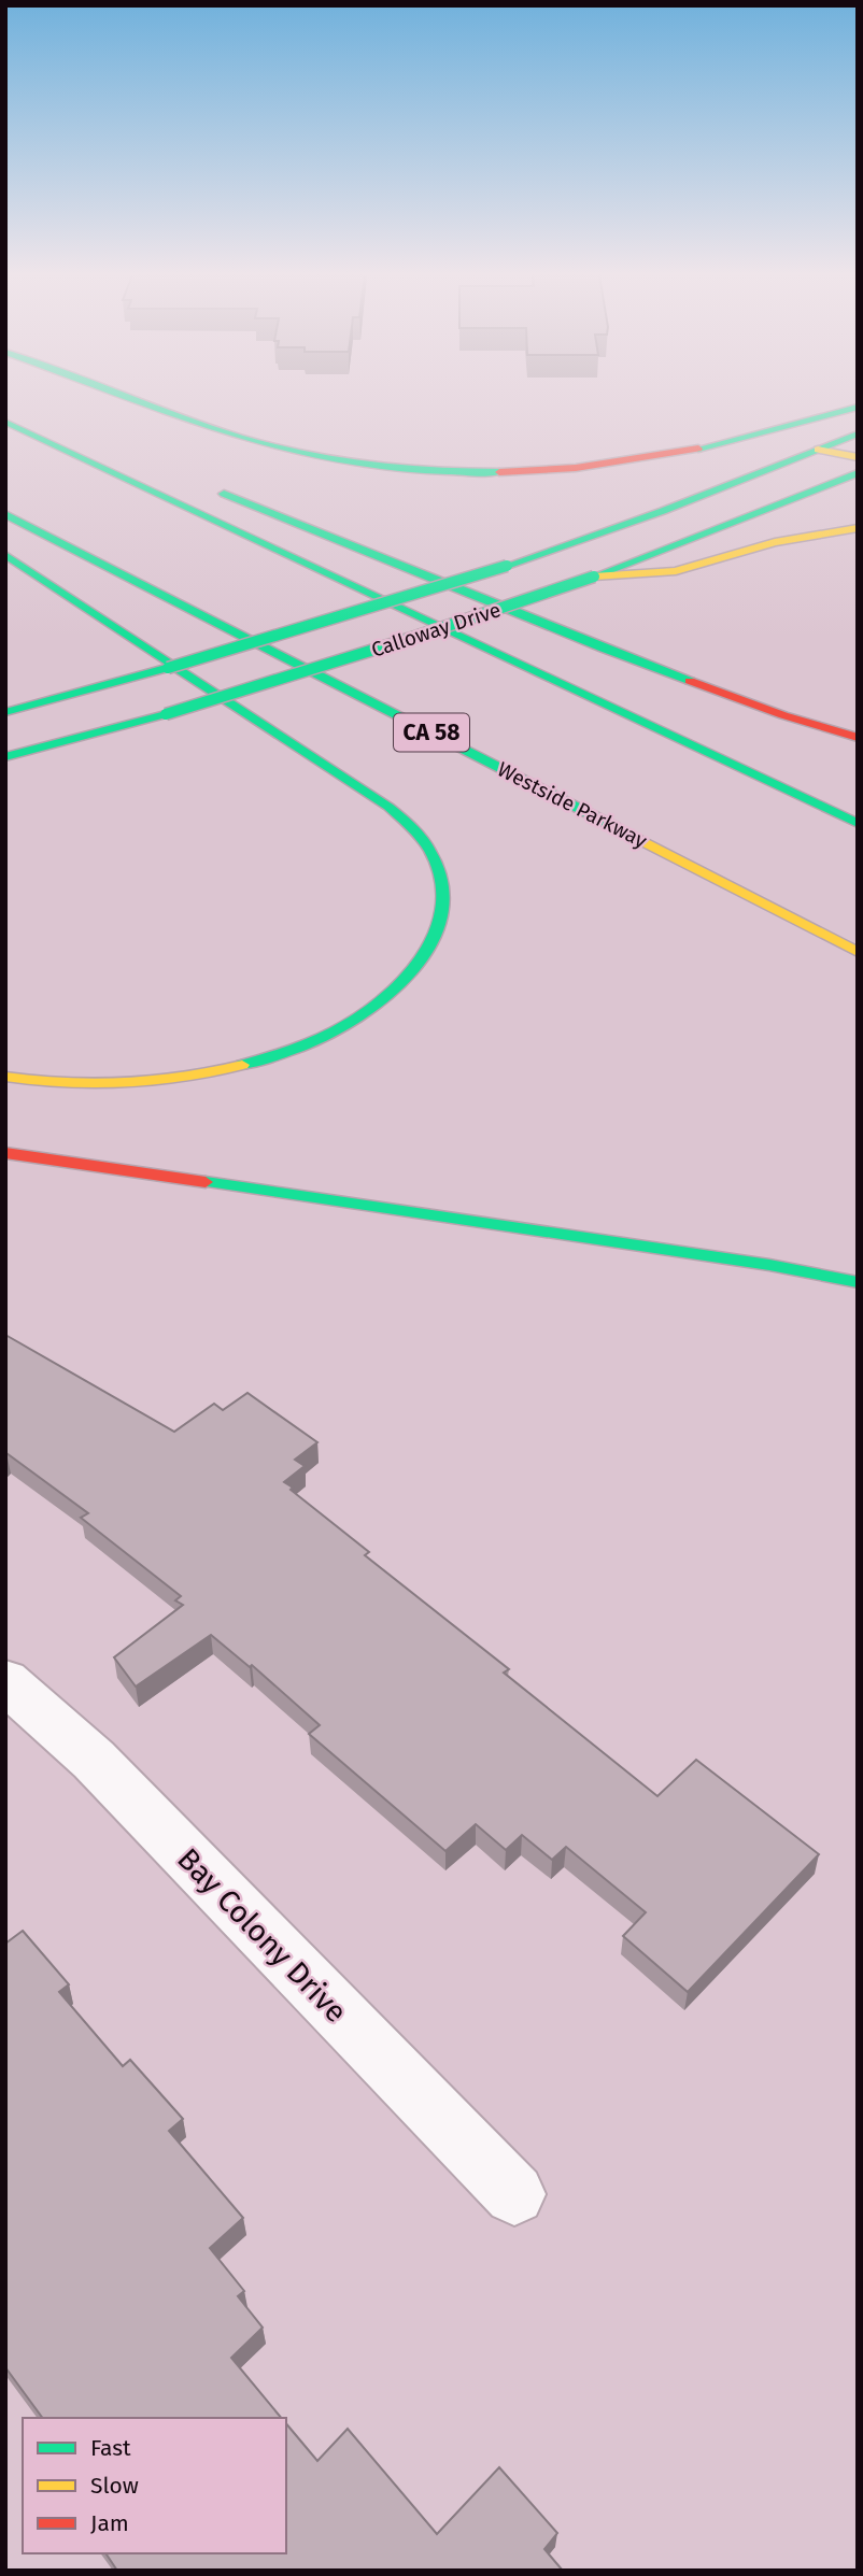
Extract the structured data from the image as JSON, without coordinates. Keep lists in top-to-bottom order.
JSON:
{
  "streets": {
    "main road": ["Calloway Drive", "CA 58", "Westside Parkway"],
    "street": ["Bay Colony Drive"]
  },
  "legend": ["Fast", "Slow", "Jam"]
}
